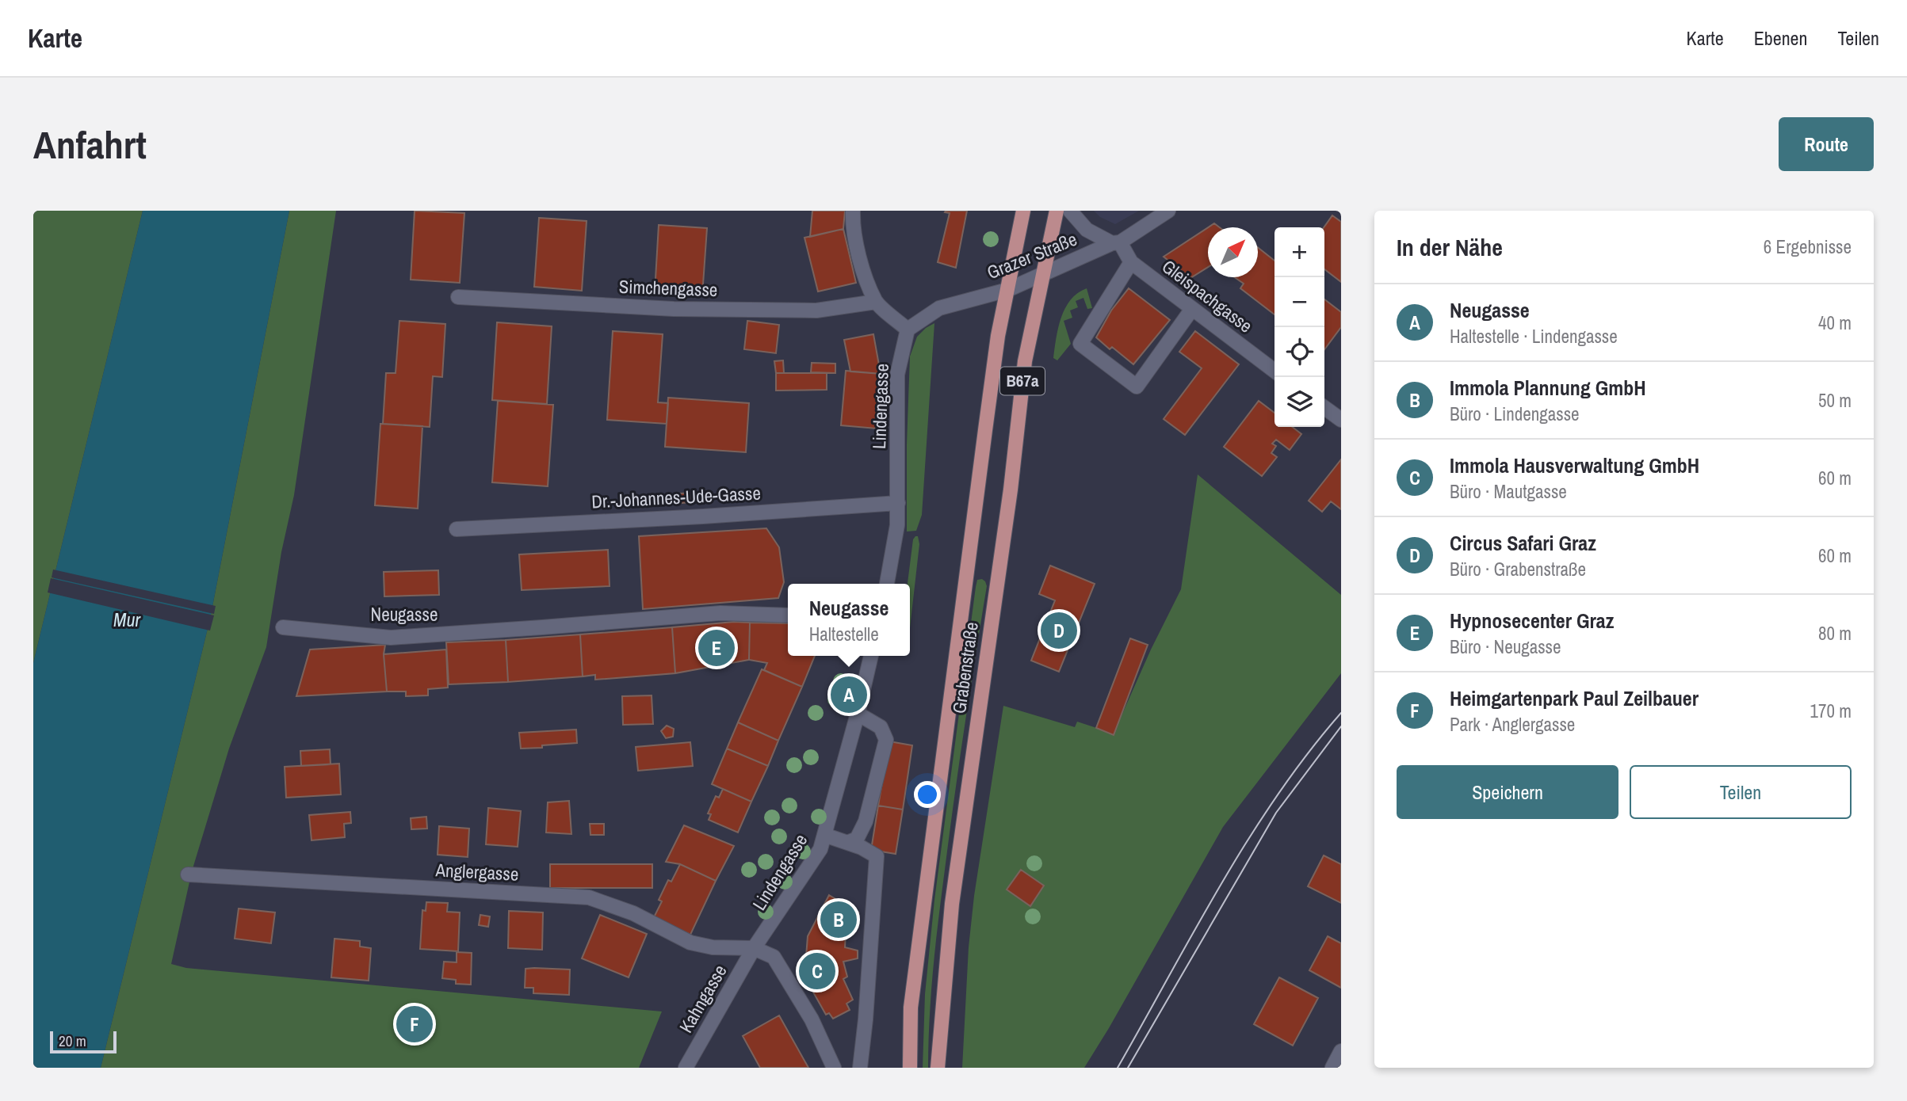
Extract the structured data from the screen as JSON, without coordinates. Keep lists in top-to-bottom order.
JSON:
{
  "streets": {
    "main road": ["B67a", "Grabenstraße"],
    "street": [
      "Grazer Straße",
      "Simchengasse",
      "Gleispachgasse",
      "Lindengasse",
      "Dr.-Johannes-Ude-Gasse",
      "Neugasse",
      "Anglergasse",
      "Kahngasse"
    ]
  },
  "crossings": [
    ["Grazer Straße", "Gleispachgasse"],
    ["Grazer Straße", "B67a"],
    ["Grazer Straße", "Lindengasse"],
    ["Grazer Straße", "Grabenstraße"],
    ["B67a", "Grabenstraße"],
    ["Lindengasse", "Dr.-Johannes-Ude-Gasse"],
    ["Lindengasse", "Anglergasse"],
    ["Lindengasse", "Kahngasse"],
    ["Anglergasse", "Kahngasse"]
  ],
  "water": ["Mur"],
  "scale_bar": "20 m",
  "north": "top right",
  "page": {
    "header": "Karte",
    "nav": ["Karte", "Ebenen", "Teilen"],
    "buttons": [
      "Route",
      ["Speichern", "Teilen"]
    ],
    "title": "Anfahrt",
    "heading": ["In der Nähe", "6 Ergebnisse"],
    "map_buttons": ["+", "−"],
    "list": [
      {
        "mark": "A",
        "name": "Neugasse",
        "note": "Haltestelle · Lindengasse",
        "value": "40 m"
      },
      {
        "mark": "B",
        "name": "Immola Plannung GmbH",
        "note": "Büro · Lindengasse",
        "value": "50 m"
      },
      {
        "mark": "C",
        "name": "Immola Hausverwaltung GmbH",
        "note": "Büro · Mautgasse",
        "value": "60 m"
      },
      {
        "mark": "D",
        "name": "Circus Safari Graz",
        "note": "Büro · Grabenstraße",
        "value": "60 m"
      },
      {
        "mark": "E",
        "name": "Hypnosecenter Graz",
        "note": "Büro · Neugasse",
        "value": "80 m"
      },
      {
        "mark": "F",
        "name": "Heimgartenpark Paul Zeilbauer",
        "note": "Park · Anglergasse",
        "value": "170 m"
      }
    ],
    "popup": ["Neugasse", "Haltestelle"],
    "pins": [
      "D",
      "E",
      "A",
      "B",
      "C",
      "F"
    ],
    "scale": "20 m"
  }
}
